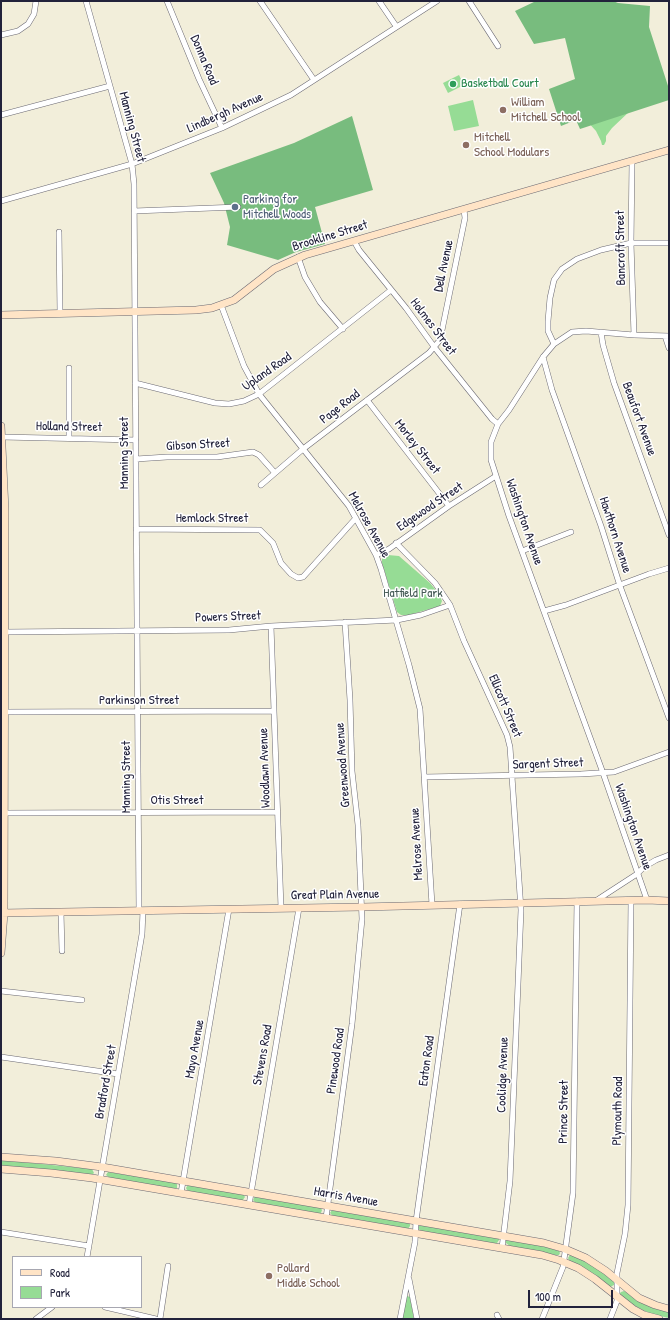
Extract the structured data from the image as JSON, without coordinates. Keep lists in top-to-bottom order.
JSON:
{
  "streets": {
    "street": [
      "Donna Road",
      "Lindbergh Avenue",
      "Manning Street",
      "Brookline Street",
      "Bancroft Street",
      "Dell Avenue",
      "Holmes Street",
      "Upland Road",
      "Page Road",
      "Beaufort Avenue",
      "Holland Street",
      "Gibson Street",
      "Morley Street",
      "Edgewood Street",
      "Hemlock Street",
      "Washington Avenue",
      "Melrose Avenue",
      "Hawthorn Avenue",
      "Powers Street",
      "Parkinson Street",
      "Ellicott Street",
      "Sargent Street",
      "Greenwood Avenue",
      "Woodlawn Avenue",
      "Otis Street",
      "Great Plain Avenue",
      "Mayo Avenue",
      "Stevens Road",
      "Pinewood Road",
      "Eaton Road",
      "Coolidge Avenue",
      "Bradford Street",
      "Plymouth Road",
      "Prince Street",
      "Harris Avenue"
    ]
  },
  "crossings": [
    ["Donna Road", "Lindbergh Avenue"],
    ["Lindbergh Avenue", "Manning Street"],
    ["Manning Street", "Brookline Street"],
    ["Manning Street", "Upland Road"],
    ["Manning Street", "Holland Street"],
    ["Manning Street", "Gibson Street"],
    ["Manning Street", "Hemlock Street"],
    ["Manning Street", "Powers Street"],
    ["Manning Street", "Parkinson Street"],
    ["Manning Street", "Otis Street"],
    ["Manning Street", "Great Plain Avenue"],
    ["Manning Street", "Bradford Street"],
    ["Brookline Street", "Bancroft Street"],
    ["Brookline Street", "Dell Avenue"],
    ["Brookline Street", "Holmes Street"],
    ["Brookline Street", "Melrose Avenue"],
    ["Bancroft Street", "Washington Avenue"],
    ["Dell Avenue", "Holmes Street"],
    ["Dell Avenue", "Page Road"],
    ["Holmes Street", "Upland Road"],
    ["Holmes Street", "Page Road"],
    ["Holmes Street", "Washington Avenue"],
    ["Upland Road", "Melrose Avenue"],
    ["Page Road", "Gibson Street"],
    ["Page Road", "Morley Street"],
    ["Page Road", "Melrose Avenue"],
    ["Beaufort Avenue", "Washington Avenue"],
    ["Morley Street", "Edgewood Street"],
    ["Edgewood Street", "Washington Avenue"],
    ["Edgewood Street", "Melrose Avenue"],
    ["Edgewood Street", "Ellicott Street"],
    ["Hemlock Street", "Melrose Avenue"],
    ["Washington Avenue", "Hawthorn Avenue"],
    ["Washington Avenue", "Sargent Street"],
    ["Washington Avenue", "Great Plain Avenue"],
    ["Melrose Avenue", "Powers Street"],
    ["Melrose Avenue", "Sargent Street"],
    ["Melrose Avenue", "Great Plain Avenue"],
    ["Powers Street", "Ellicott Street"],
    ["Powers Street", "Greenwood Avenue"],
    ["Powers Street", "Woodlawn Avenue"],
    ["Parkinson Street", "Woodlawn Avenue"],
    ["Ellicott Street", "Sargent Street"],
    ["Ellicott Street", "Great Plain Avenue"],
    ["Ellicott Street", "Coolidge Avenue"],
    ["Greenwood Avenue", "Great Plain Avenue"],
    ["Greenwood Avenue", "Pinewood Road"],
    ["Woodlawn Avenue", "Otis Street"],
    ["Woodlawn Avenue", "Great Plain Avenue"],
    ["Great Plain Avenue", "Mayo Avenue"],
    ["Great Plain Avenue", "Stevens Road"],
    ["Great Plain Avenue", "Pinewood Road"],
    ["Great Plain Avenue", "Eaton Road"],
    ["Great Plain Avenue", "Coolidge Avenue"],
    ["Great Plain Avenue", "Bradford Street"],
    ["Great Plain Avenue", "Plymouth Road"],
    ["Great Plain Avenue", "Prince Street"],
    ["Mayo Avenue", "Harris Avenue"],
    ["Stevens Road", "Harris Avenue"],
    ["Pinewood Road", "Harris Avenue"],
    ["Eaton Road", "Harris Avenue"],
    ["Coolidge Avenue", "Harris Avenue"],
    ["Bradford Street", "Harris Avenue"],
    ["Plymouth Road", "Harris Avenue"],
    ["Prince Street", "Harris Avenue"]
  ],
  "parks": ["Hatfield Park"],
  "places": [
    "Basketball Court",
    "William Mitchell School",
    "Mitchell School Modulars",
    "Parking for Mitchell Woods",
    "Pollard Middle School"
  ],
  "legend": ["Road", "Park"],
  "scale_bar": "100 m"
}
